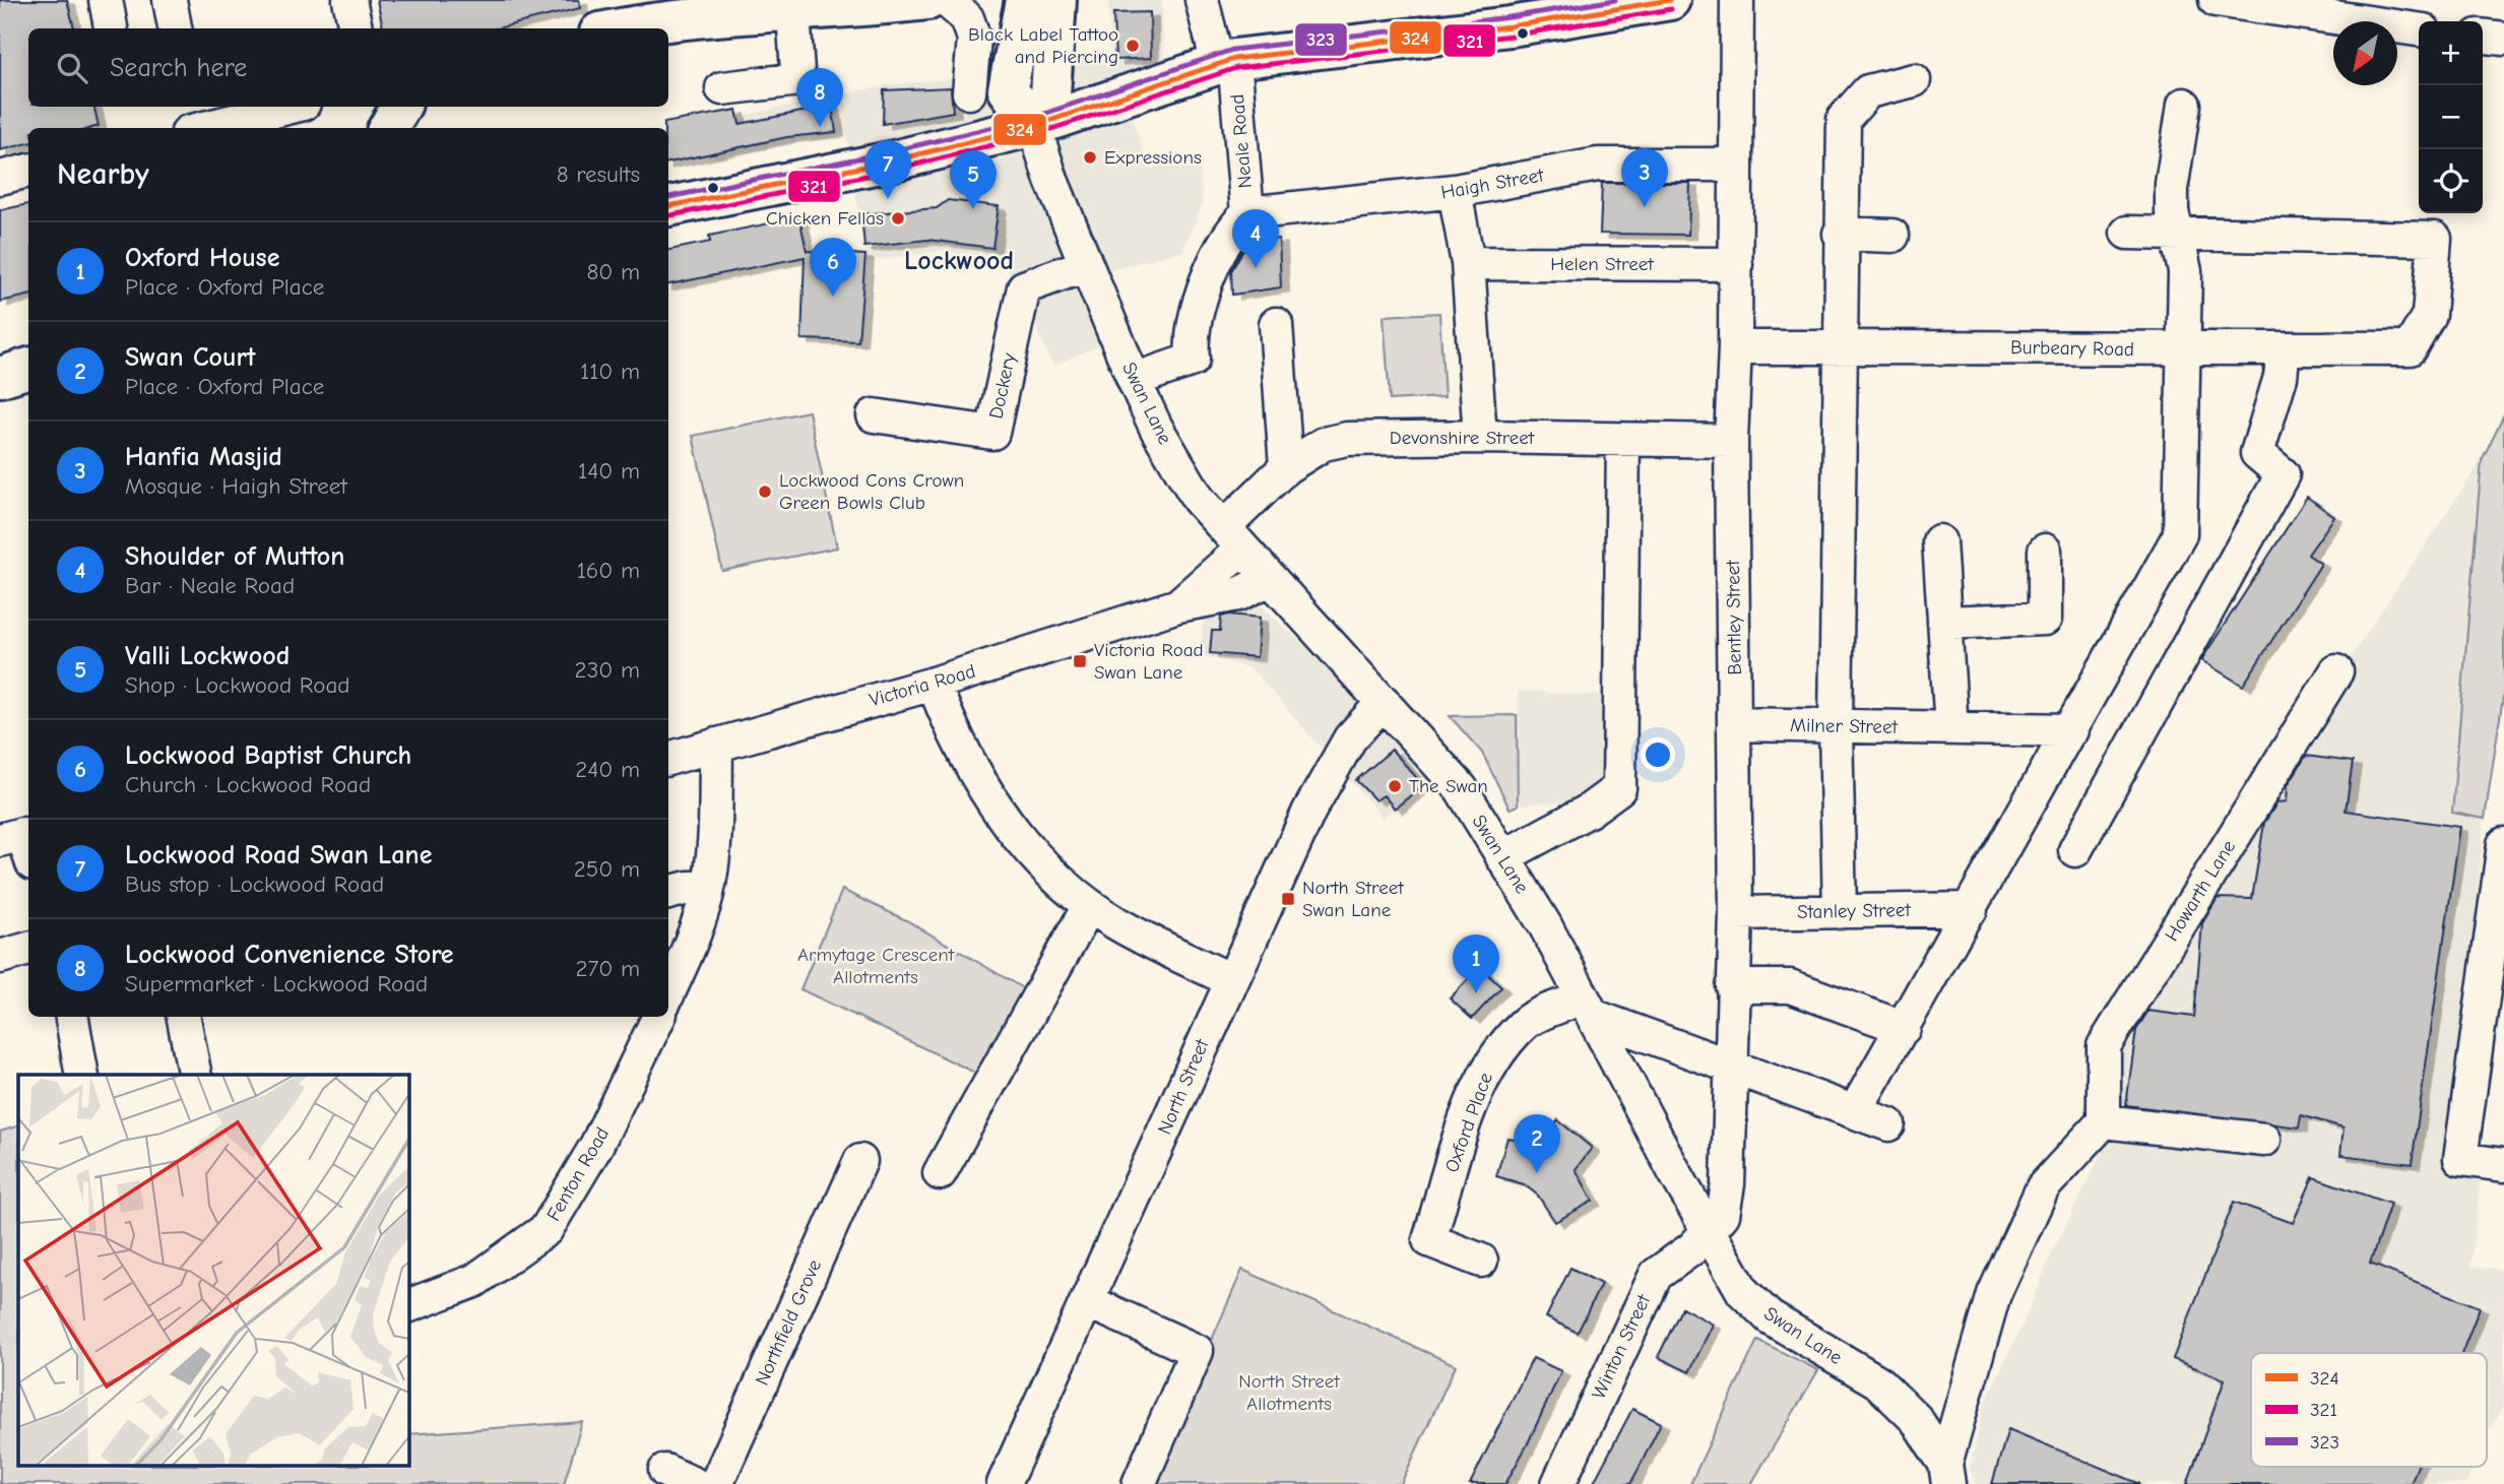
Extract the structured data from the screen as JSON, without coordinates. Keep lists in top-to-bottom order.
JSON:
{
  "streets": {
    "street": [
      "Neale Road",
      "Haigh Street",
      "Helen Street",
      "Burbeary Road",
      "Dockery",
      "Swan Lane",
      "Devonshire Street",
      "Bentley Street",
      "Victoria Road",
      "Milner Street",
      "Howarth Lane",
      "Stanley Street",
      "North Street",
      "Oxford Place",
      "Fenton Road",
      "Northfield Grove",
      "Winton Street"
    ]
  },
  "crossings": [
    ["Neale Road", "Haigh Street"],
    ["Neale Road", "Swan Lane"],
    ["Haigh Street", "Bentley Street"],
    ["Helen Street", "Bentley Street"],
    ["Burbeary Road", "Bentley Street"],
    ["Dockery", "Swan Lane"],
    ["Swan Lane", "Devonshire Street"],
    ["Swan Lane", "Bentley Street"],
    ["Swan Lane", "Victoria Road"],
    ["Swan Lane", "North Street"],
    ["Swan Lane", "Oxford Place"],
    ["Swan Lane", "Winton Street"],
    ["Devonshire Street", "Bentley Street"],
    ["Devonshire Street", "Victoria Road"],
    ["Bentley Street", "Milner Street"],
    ["Bentley Street", "Stanley Street"],
    ["Bentley Street", "Winton Street"]
  ],
  "districts": ["Lockwood"],
  "parks": ["Armytage Crescent Allotments", "North Street Allotments"],
  "places": {
    "other": [
      "Black Label Tattoo and Piercing",
      "Expressions",
      "Chicken Fellas",
      "Lockwood Cons Crown Green Bowls Club",
      "The Swan"
    ],
    "transit": ["Victoria Road Swan Lane", "North Street Swan Lane"]
  },
  "lines": ["transit line 324", "transit line 323", "transit line 321"],
  "legend": ["324", "321", "323"],
  "north": "bottom left",
  "page": {
    "map_buttons": ["+", "−"],
    "search": "Search here",
    "pins": [
      "8",
      "7",
      "3",
      "5",
      "4",
      "6",
      "1",
      "2"
    ],
    "heading": ["Nearby", "8 results"],
    "list": [
      {
        "mark": "1",
        "name": "Oxford House",
        "note": "Place · Oxford Place",
        "value": "80 m"
      },
      {
        "mark": "2",
        "name": "Swan Court",
        "note": "Place · Oxford Place",
        "value": "110 m"
      },
      {
        "mark": "3",
        "name": "Hanfia Masjid",
        "note": "Mosque · Haigh Street",
        "value": "140 m"
      },
      {
        "mark": "4",
        "name": "Shoulder of Mutton",
        "note": "Bar · Neale Road",
        "value": "160 m"
      },
      {
        "mark": "5",
        "name": "Valli Lockwood",
        "note": "Shop · Lockwood Road",
        "value": "230 m"
      },
      {
        "mark": "6",
        "name": "Lockwood Baptist Church",
        "note": "Church · Lockwood Road",
        "value": "240 m"
      },
      {
        "mark": "7",
        "name": "Lockwood Road Swan Lane",
        "note": "Bus stop · Lockwood Road",
        "value": "250 m"
      },
      {
        "mark": "8",
        "name": "Lockwood Convenience Store",
        "note": "Supermarket · Lockwood Road",
        "value": "270 m"
      }
    ]
  }
}
